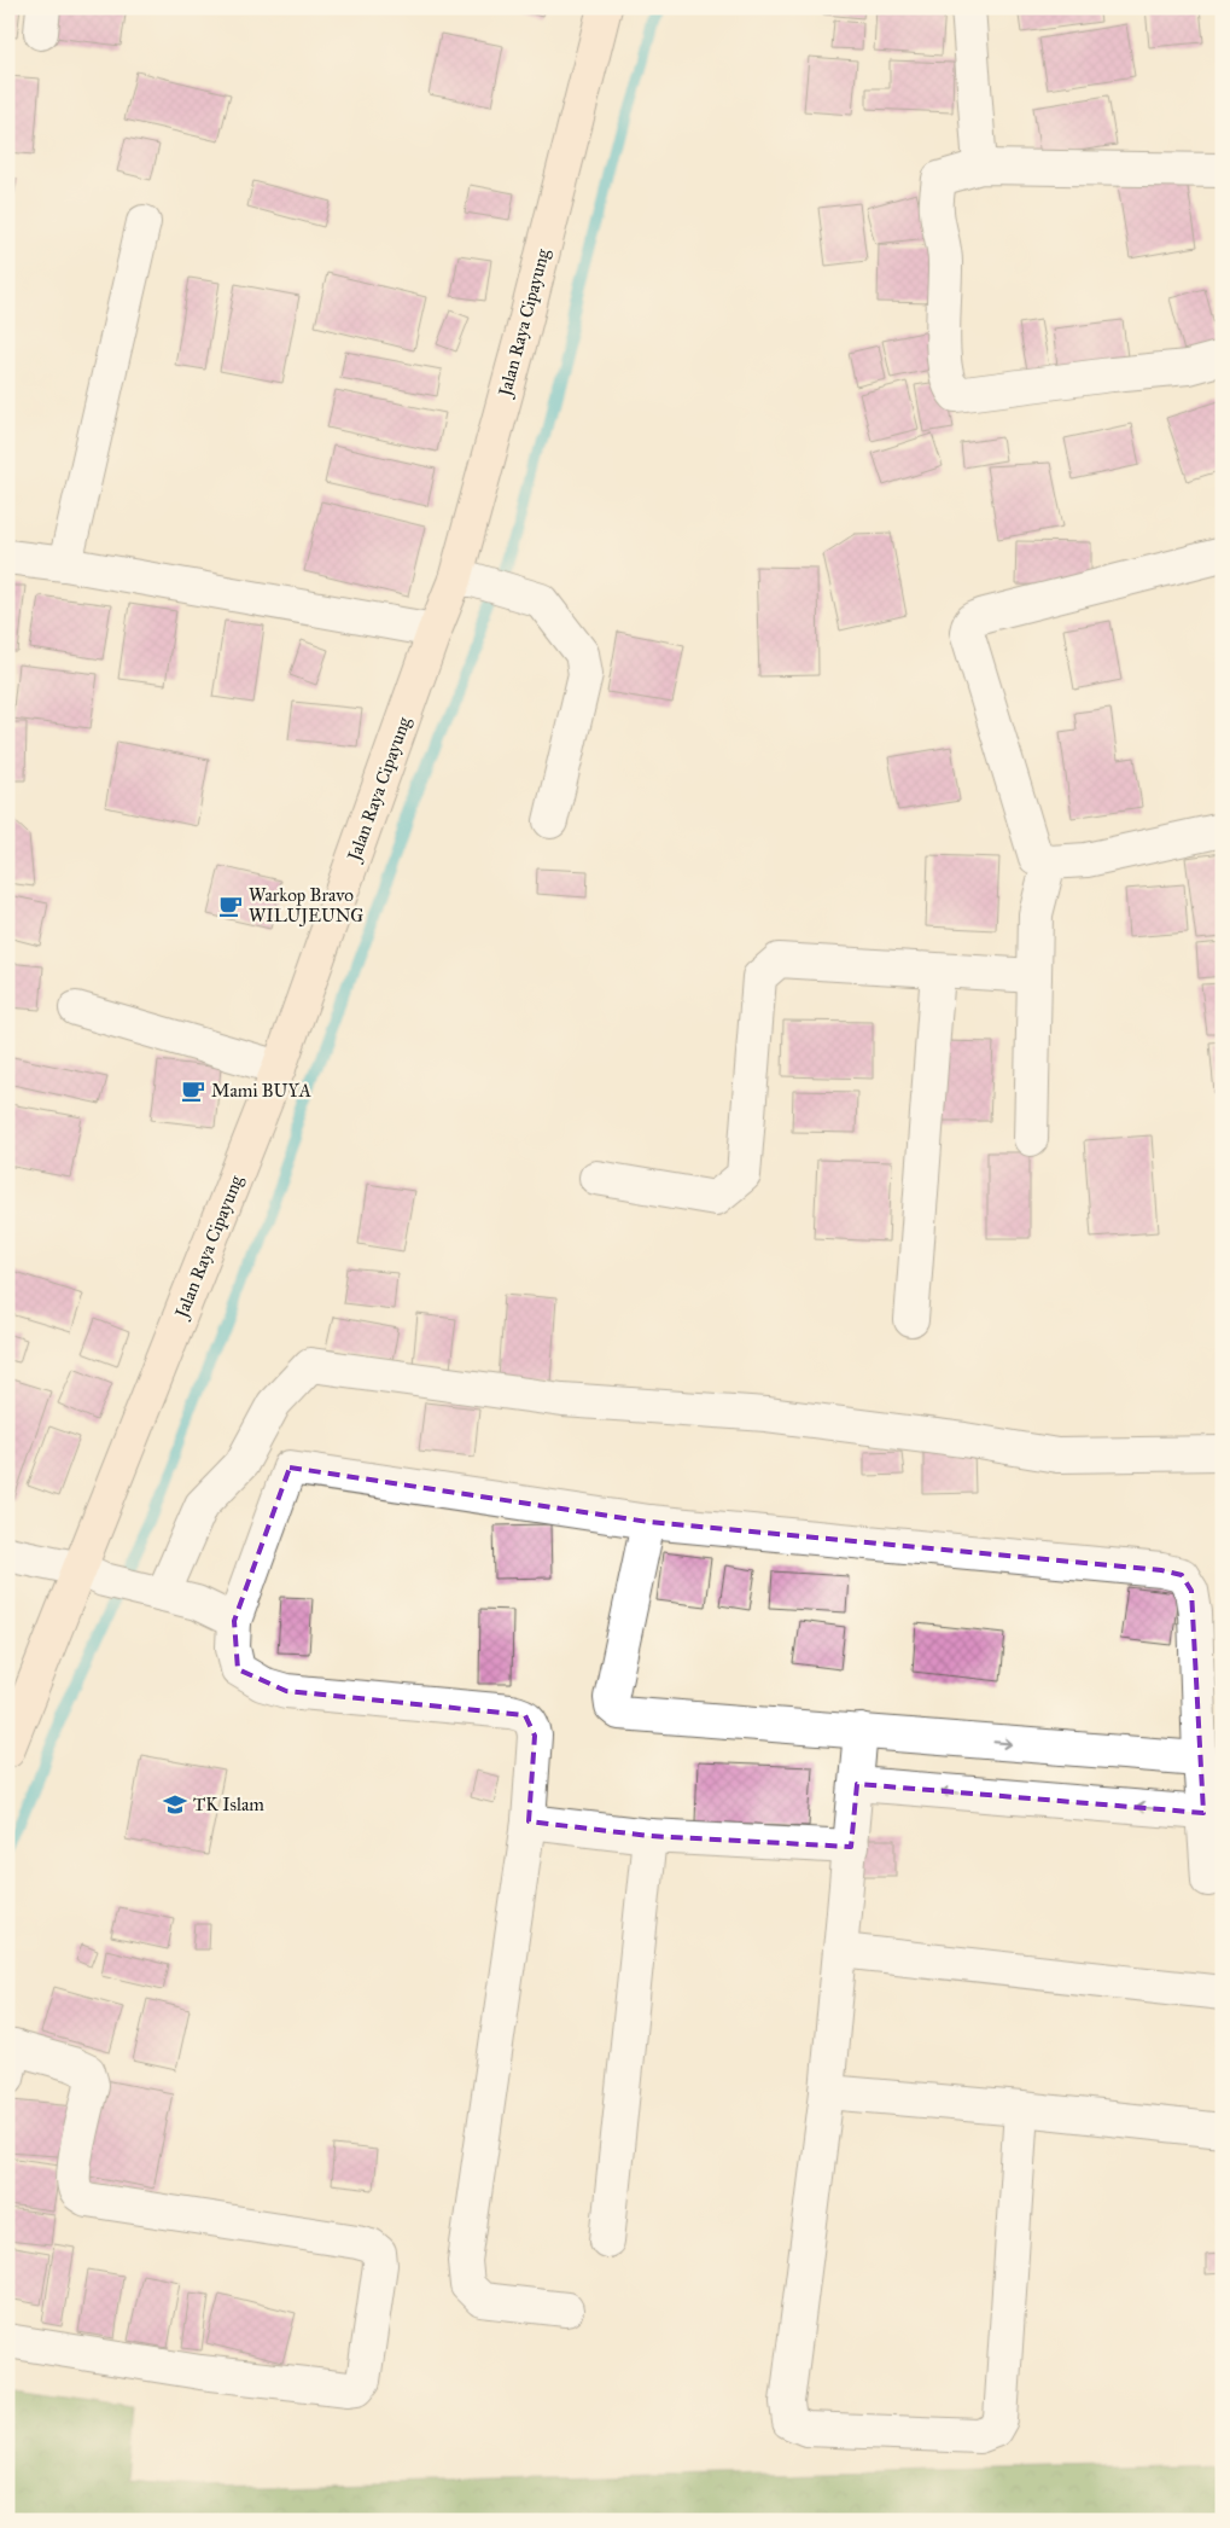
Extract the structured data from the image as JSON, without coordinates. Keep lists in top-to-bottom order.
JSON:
{
  "streets": {
    "main road": ["Jalan Raya Cipayung"]
  },
  "places": {
    "cafe": ["Warkop Bravo WILUJEUNG", "Mami BUYA"],
    "school or university": ["TK Islam"]
  }
}
